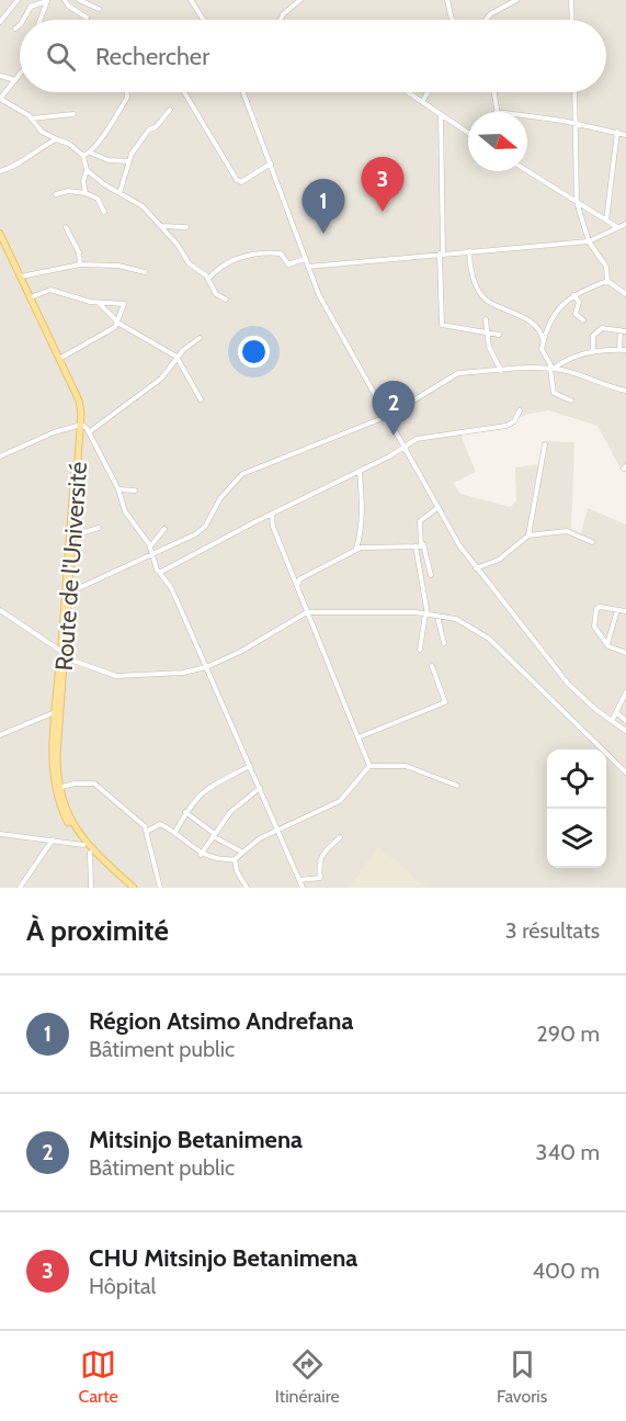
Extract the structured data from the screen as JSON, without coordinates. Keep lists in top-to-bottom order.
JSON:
{
  "streets": {
    "main road": ["Route de l'Université"]
  },
  "north": "right",
  "page": {
    "search": "Rechercher",
    "pins": ["3", "1", "2"],
    "heading": ["À proximité", "3 résultats"],
    "list": [
      {
        "mark": "1",
        "name": "Région Atsimo Andrefana",
        "note": "Bâtiment public",
        "value": "290 m"
      },
      {
        "mark": "2",
        "name": "Mitsinjo Betanimena",
        "note": "Bâtiment public",
        "value": "340 m"
      },
      {
        "mark": "3",
        "name": "CHU Mitsinjo Betanimena",
        "note": "Hôpital",
        "value": "400 m"
      }
    ],
    "nav": ["Carte", "Itinéraire", "Favoris"]
  }
}
